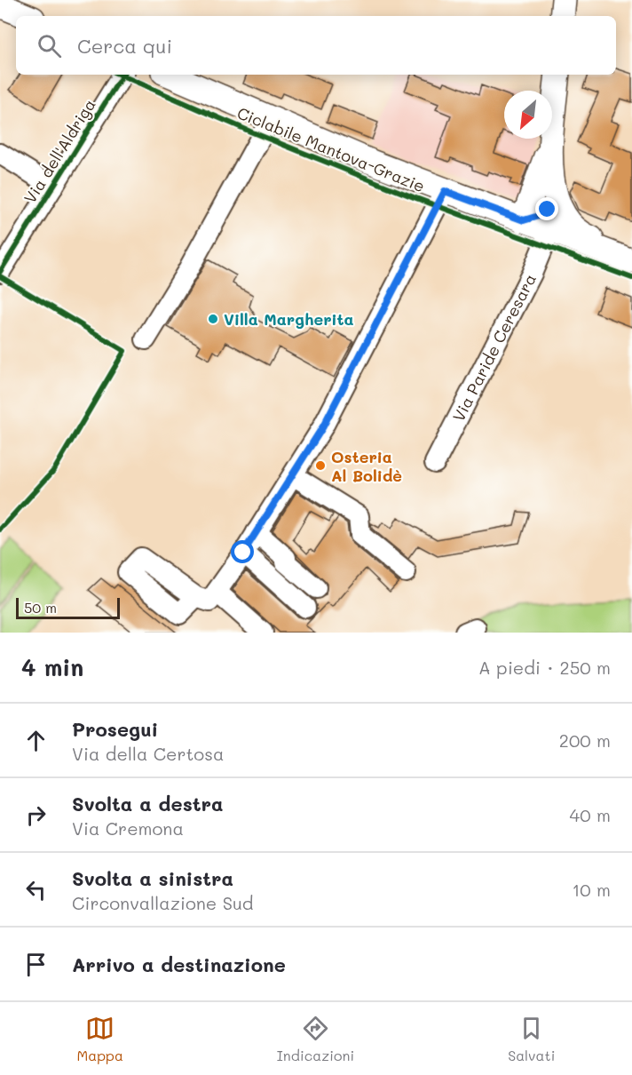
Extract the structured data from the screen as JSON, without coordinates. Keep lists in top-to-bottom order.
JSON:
{
  "streets": {
    "street": ["Via dell'Aldriga", "Via Paride Ceresara"],
    "cycle path": ["Ciclabile Mantova-Grazie"]
  },
  "places": ["Villa Margherita", "Osteria Al Bolidè"],
  "scale_bar": "50 m",
  "north": "bottom left",
  "page": {
    "search": "Cerca qui",
    "scale": "50 m",
    "heading": ["4 min", "A piedi · 250 m"],
    "list": [
      ["Prosegui", "Via della Certosa", "200 m"],
      ["Svolta a destra", "Via Cremona", "40 m"],
      ["Svolta a sinistra", "Circonvallazione Sud", "10 m"],
      "Arrivo a destinazione"
    ],
    "nav": ["Mappa", "Indicazioni", "Salvati"]
  }
}
